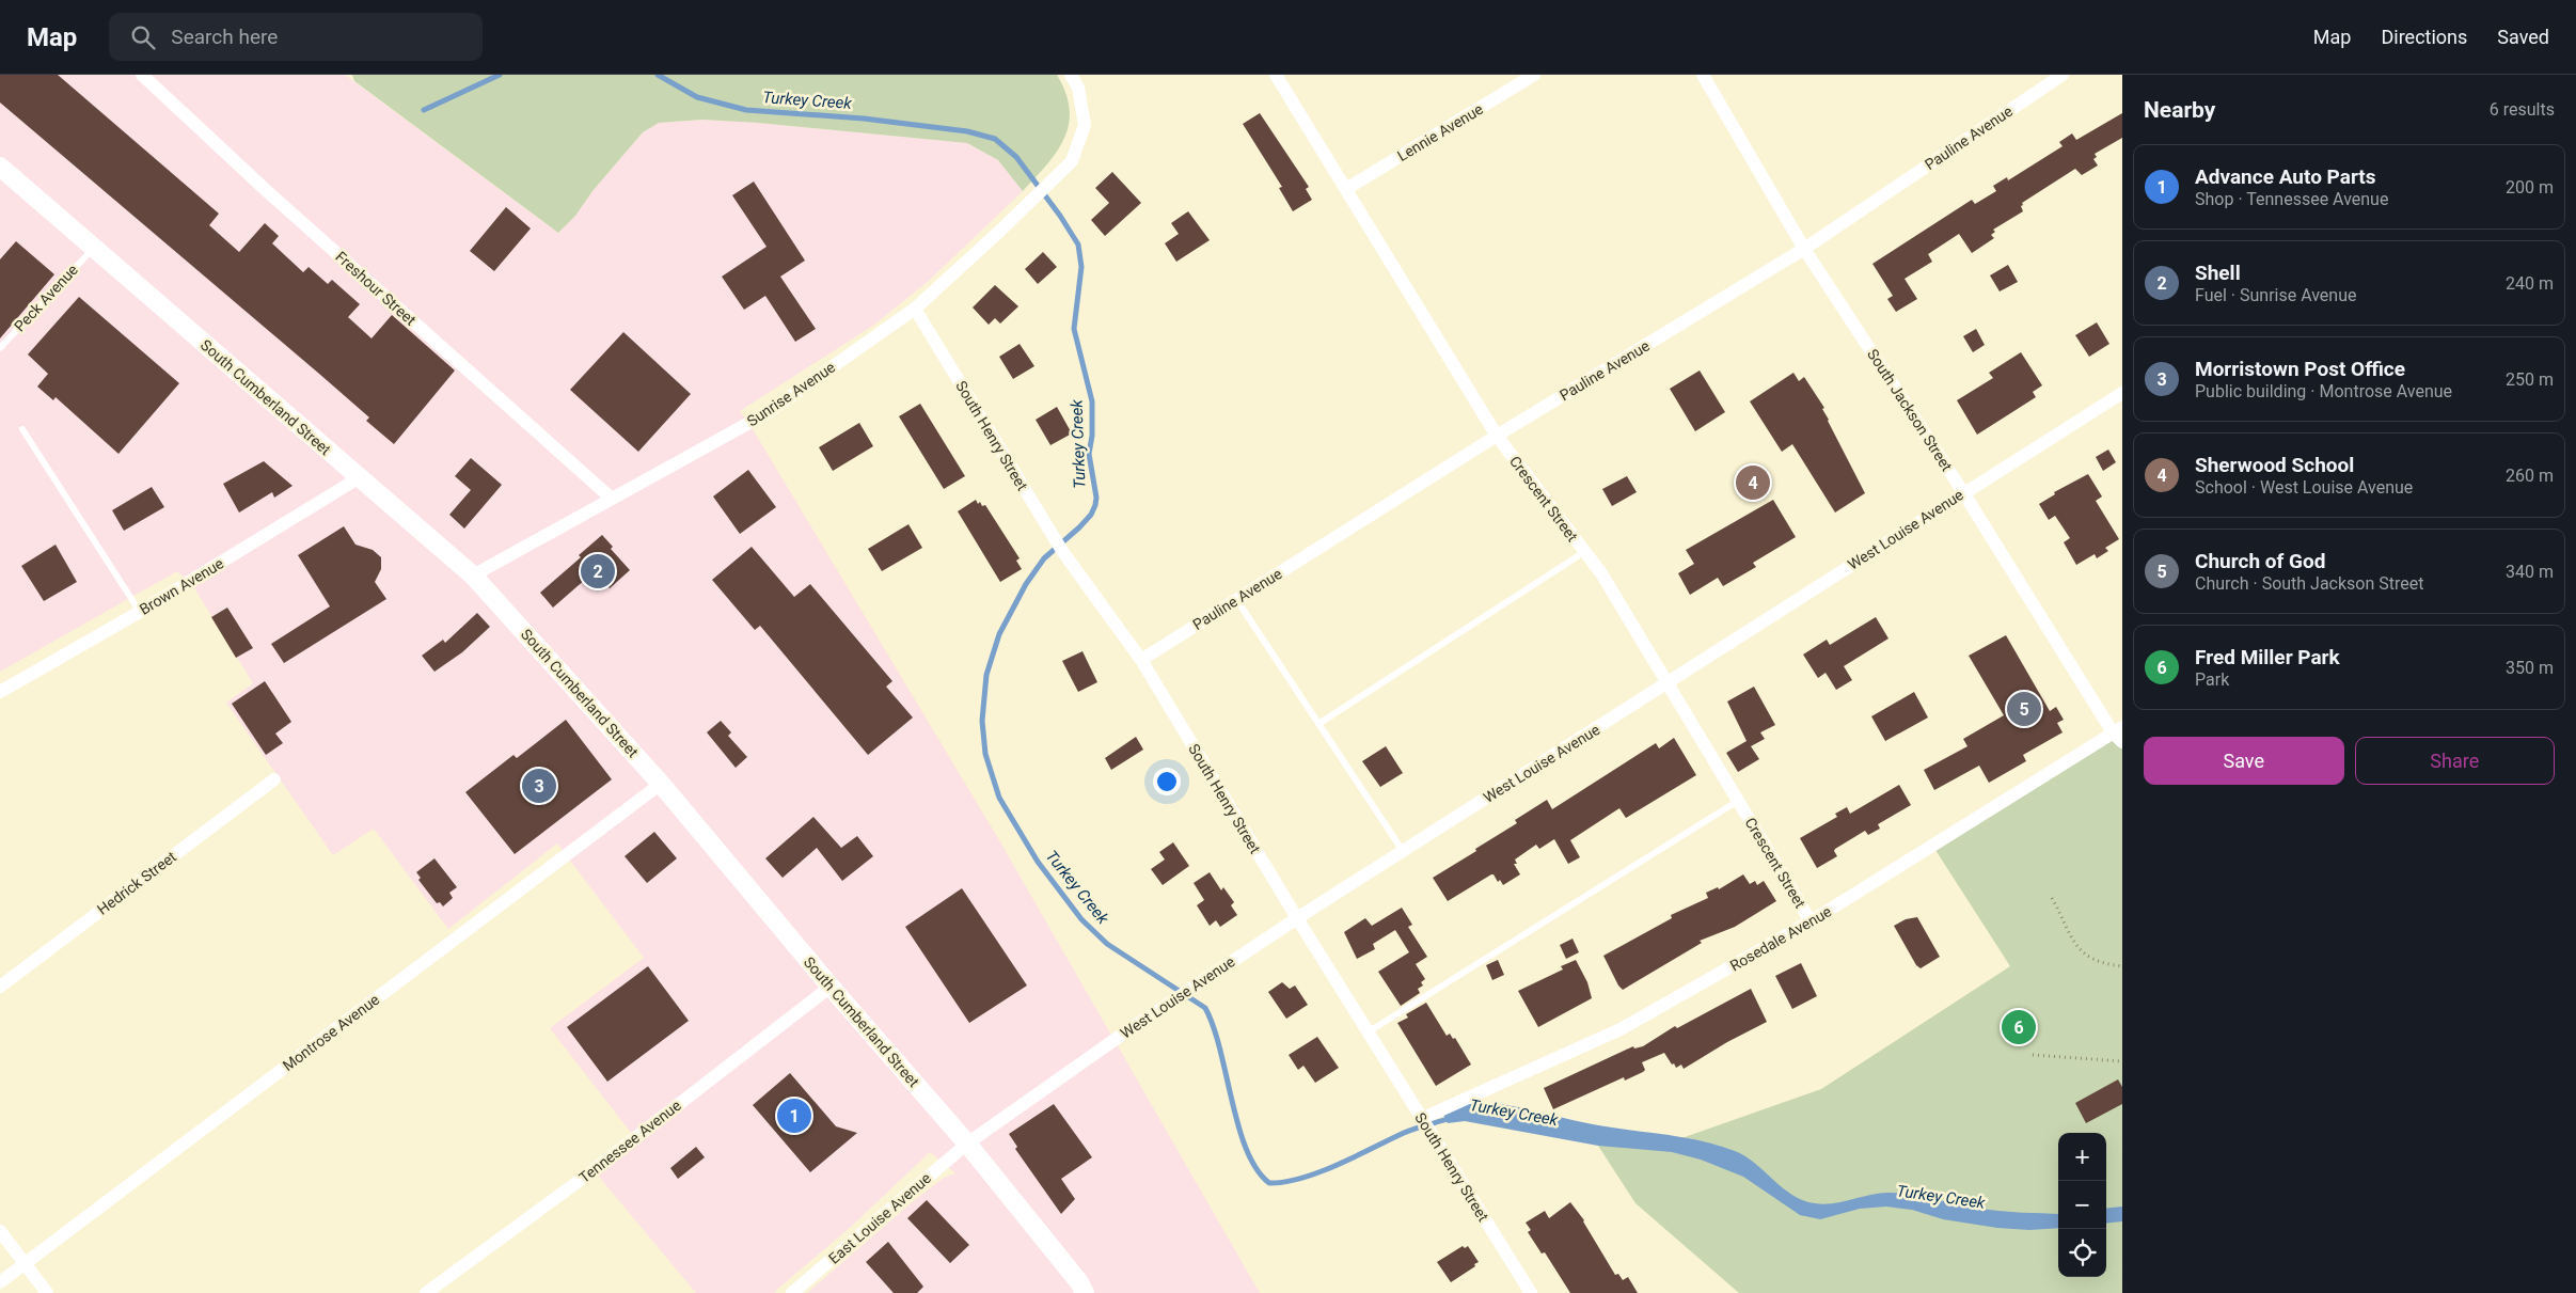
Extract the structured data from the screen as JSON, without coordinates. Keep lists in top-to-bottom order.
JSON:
{
  "streets": {
    "main road": ["South Cumberland Street"],
    "street": [
      "Lennie Avenue",
      "Pauline Avenue",
      "Freshour Street",
      "Sunrise Avenue",
      "South Jackson Street",
      "South Henry Street",
      "Crescent Street",
      "West Louise Avenue",
      "Brown Avenue",
      "Hedrick Street",
      "Rosedale Avenue",
      "Montrose Avenue",
      "Tennessee Avenue",
      "East Louise Avenue"
    ],
    "lane": ["Peck Avenue"]
  },
  "crossings": [
    ["Lennie Avenue", "Crescent Street"],
    ["Pauline Avenue", "South Jackson Street"],
    ["Pauline Avenue", "South Henry Street"],
    ["Pauline Avenue", "Crescent Street"],
    ["Freshour Street", "Sunrise Avenue"],
    ["Peck Avenue", "South Cumberland Street"],
    ["Sunrise Avenue", "South Cumberland Street"],
    ["Sunrise Avenue", "South Henry Street"],
    ["South Cumberland Street", "West Louise Avenue"],
    ["South Cumberland Street", "Brown Avenue"],
    ["South Cumberland Street", "Montrose Avenue"],
    ["South Cumberland Street", "Tennessee Avenue"],
    ["South Cumberland Street", "East Louise Avenue"],
    ["South Jackson Street", "West Louise Avenue"],
    ["South Jackson Street", "Rosedale Avenue"],
    ["South Henry Street", "West Louise Avenue"],
    ["South Henry Street", "Rosedale Avenue"],
    ["Crescent Street", "West Louise Avenue"],
    ["Crescent Street", "Rosedale Avenue"],
    ["West Louise Avenue", "East Louise Avenue"]
  ],
  "water": ["Turkey Creek"],
  "page": {
    "header": "Map",
    "search": "Search here",
    "nav": ["Map", "Directions", "Saved"],
    "heading": ["Nearby", "6 results"],
    "list": [
      {
        "mark": "1",
        "name": "Advance Auto Parts",
        "note": "Shop · Tennessee Avenue",
        "value": "200 m"
      },
      {
        "mark": "2",
        "name": "Shell",
        "note": "Fuel · Sunrise Avenue",
        "value": "240 m"
      },
      {
        "mark": "3",
        "name": "Morristown Post Office",
        "note": "Public building · Montrose Avenue",
        "value": "250 m"
      },
      {
        "mark": "4",
        "name": "Sherwood School",
        "note": "School · West Louise Avenue",
        "value": "260 m"
      },
      {
        "mark": "5",
        "name": "Church of God",
        "note": "Church · South Jackson Street",
        "value": "340 m"
      },
      {
        "mark": "6",
        "name": "Fred Miller Park",
        "note": "Park",
        "value": "350 m"
      }
    ],
    "pins": [
      "4",
      "2",
      "5",
      "3",
      "6",
      "1"
    ],
    "buttons": ["Save", "Share"],
    "map_buttons": ["+", "−"]
  }
}
